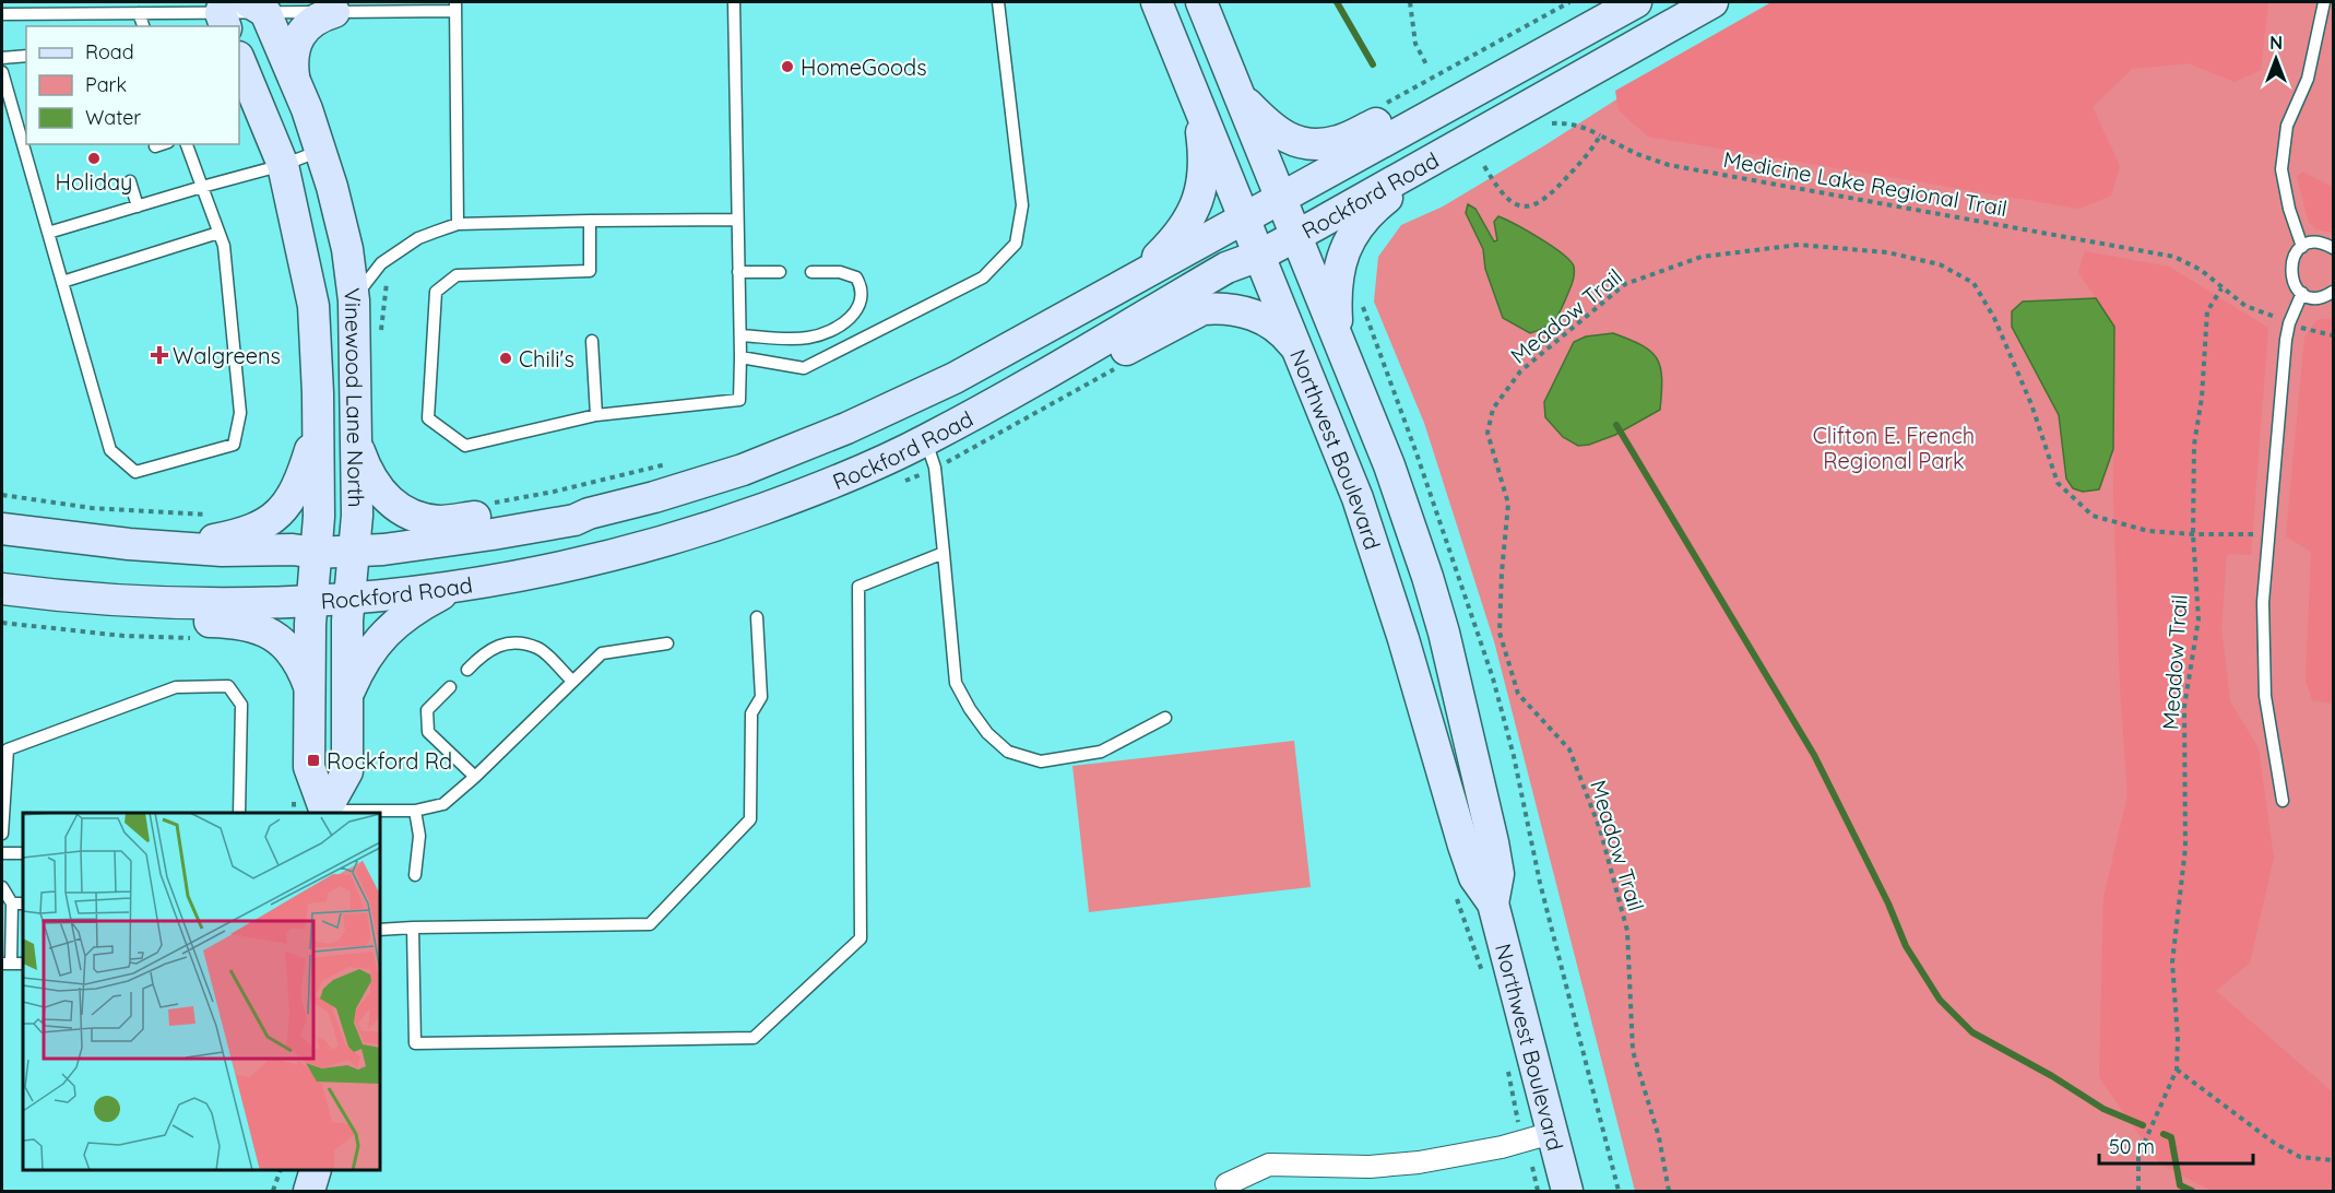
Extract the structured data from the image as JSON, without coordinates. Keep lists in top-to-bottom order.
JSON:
{
  "streets": {
    "main road": ["Rockford Road", "Vinewood Lane North", "Northwest Boulevard"],
    "path": ["Medicine Lake Regional Trail", "Meadow Trail"]
  },
  "crossings": [
    ["Rockford Road", "Vinewood Lane North"],
    ["Rockford Road", "Northwest Boulevard"]
  ],
  "parks": ["Clifton E. French Regional Park"],
  "places": {
    "other": ["HomeGoods", "Holiday", "Chili's"],
    "health": ["Walgreens"],
    "transit": ["Rockford Rd"]
  },
  "legend": ["Road", "Park", "Water"],
  "scale_bar": "50 m",
  "north": "top"
}
